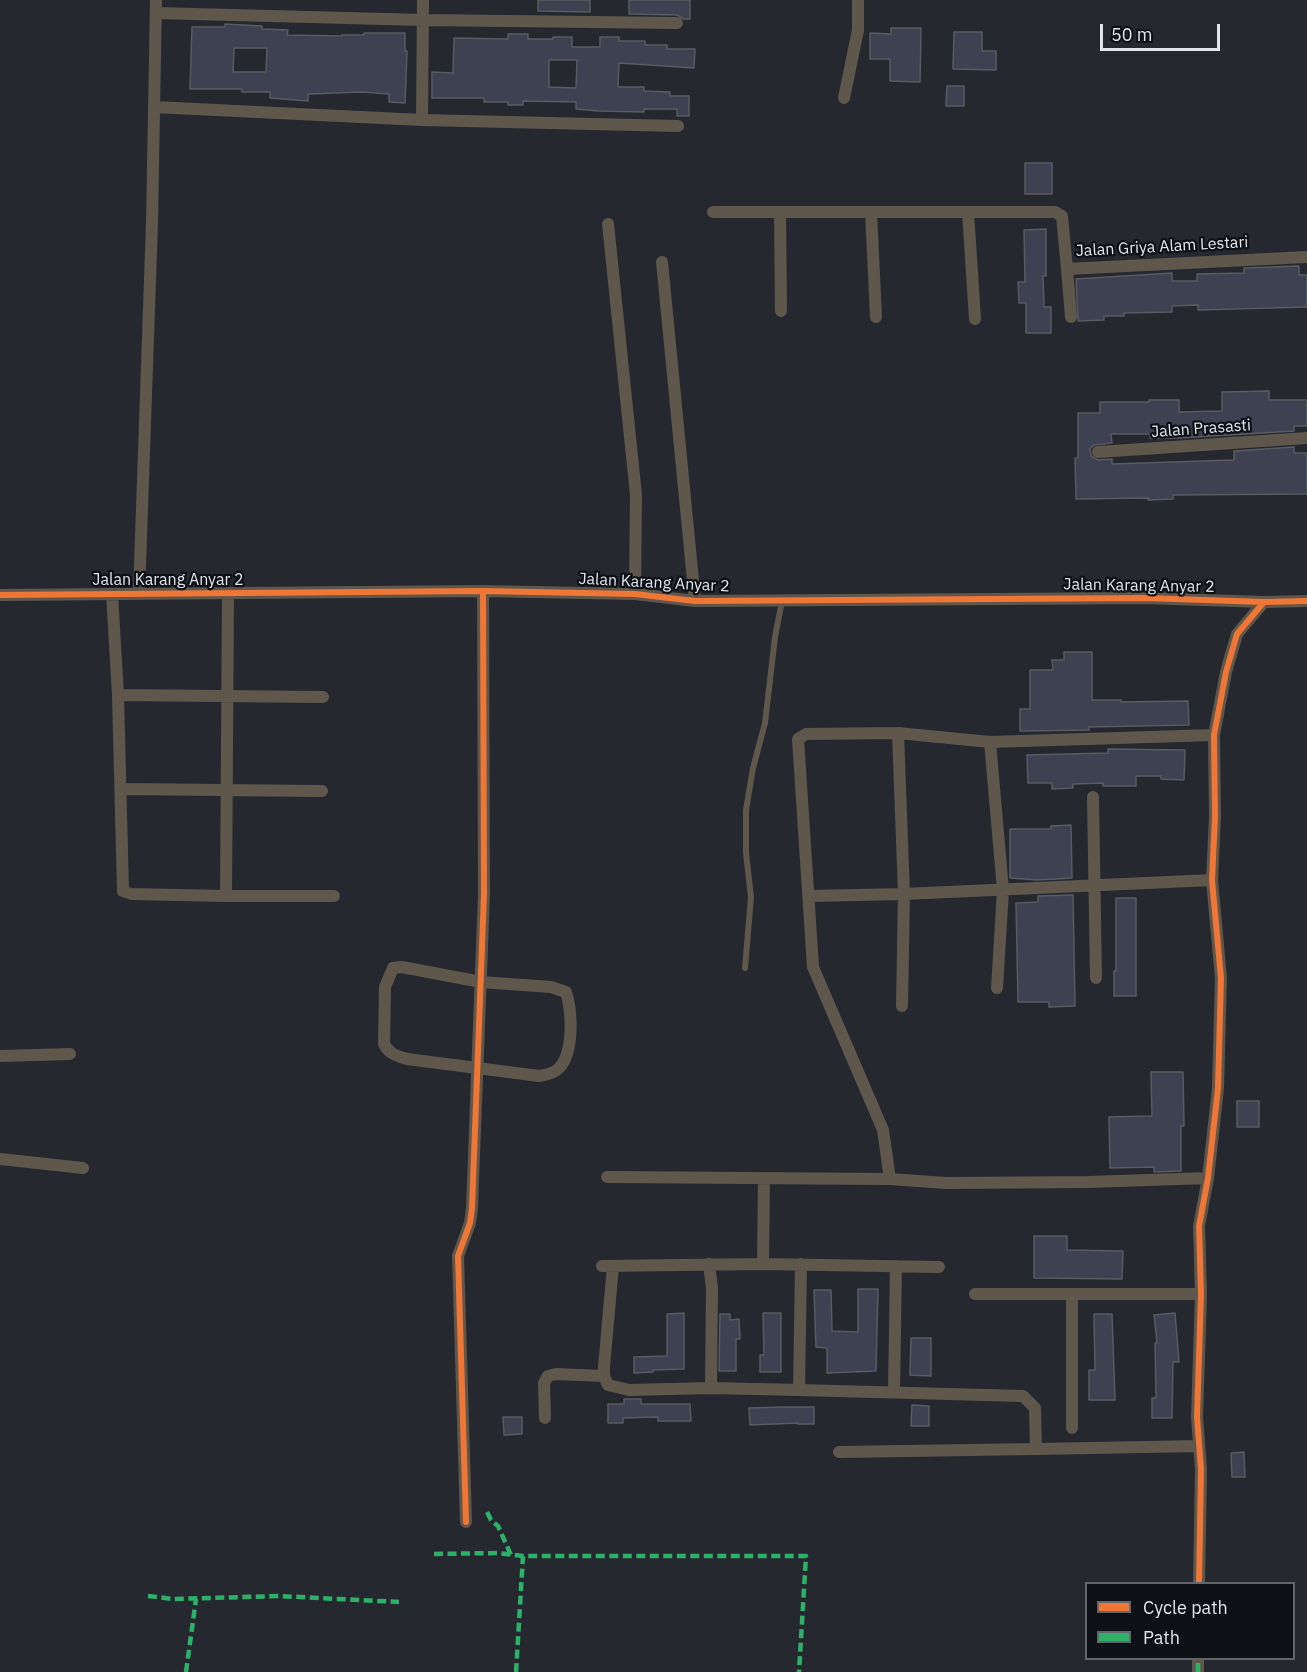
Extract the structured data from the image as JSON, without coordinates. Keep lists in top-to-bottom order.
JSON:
{
  "streets": {
    "street": ["Jalan Griya Alam Lestari", "Jalan Prasasti", "Jalan Karang Anyar 2"]
  },
  "legend": ["Cycle path", "Path"],
  "scale_bar": "50 m"
}
